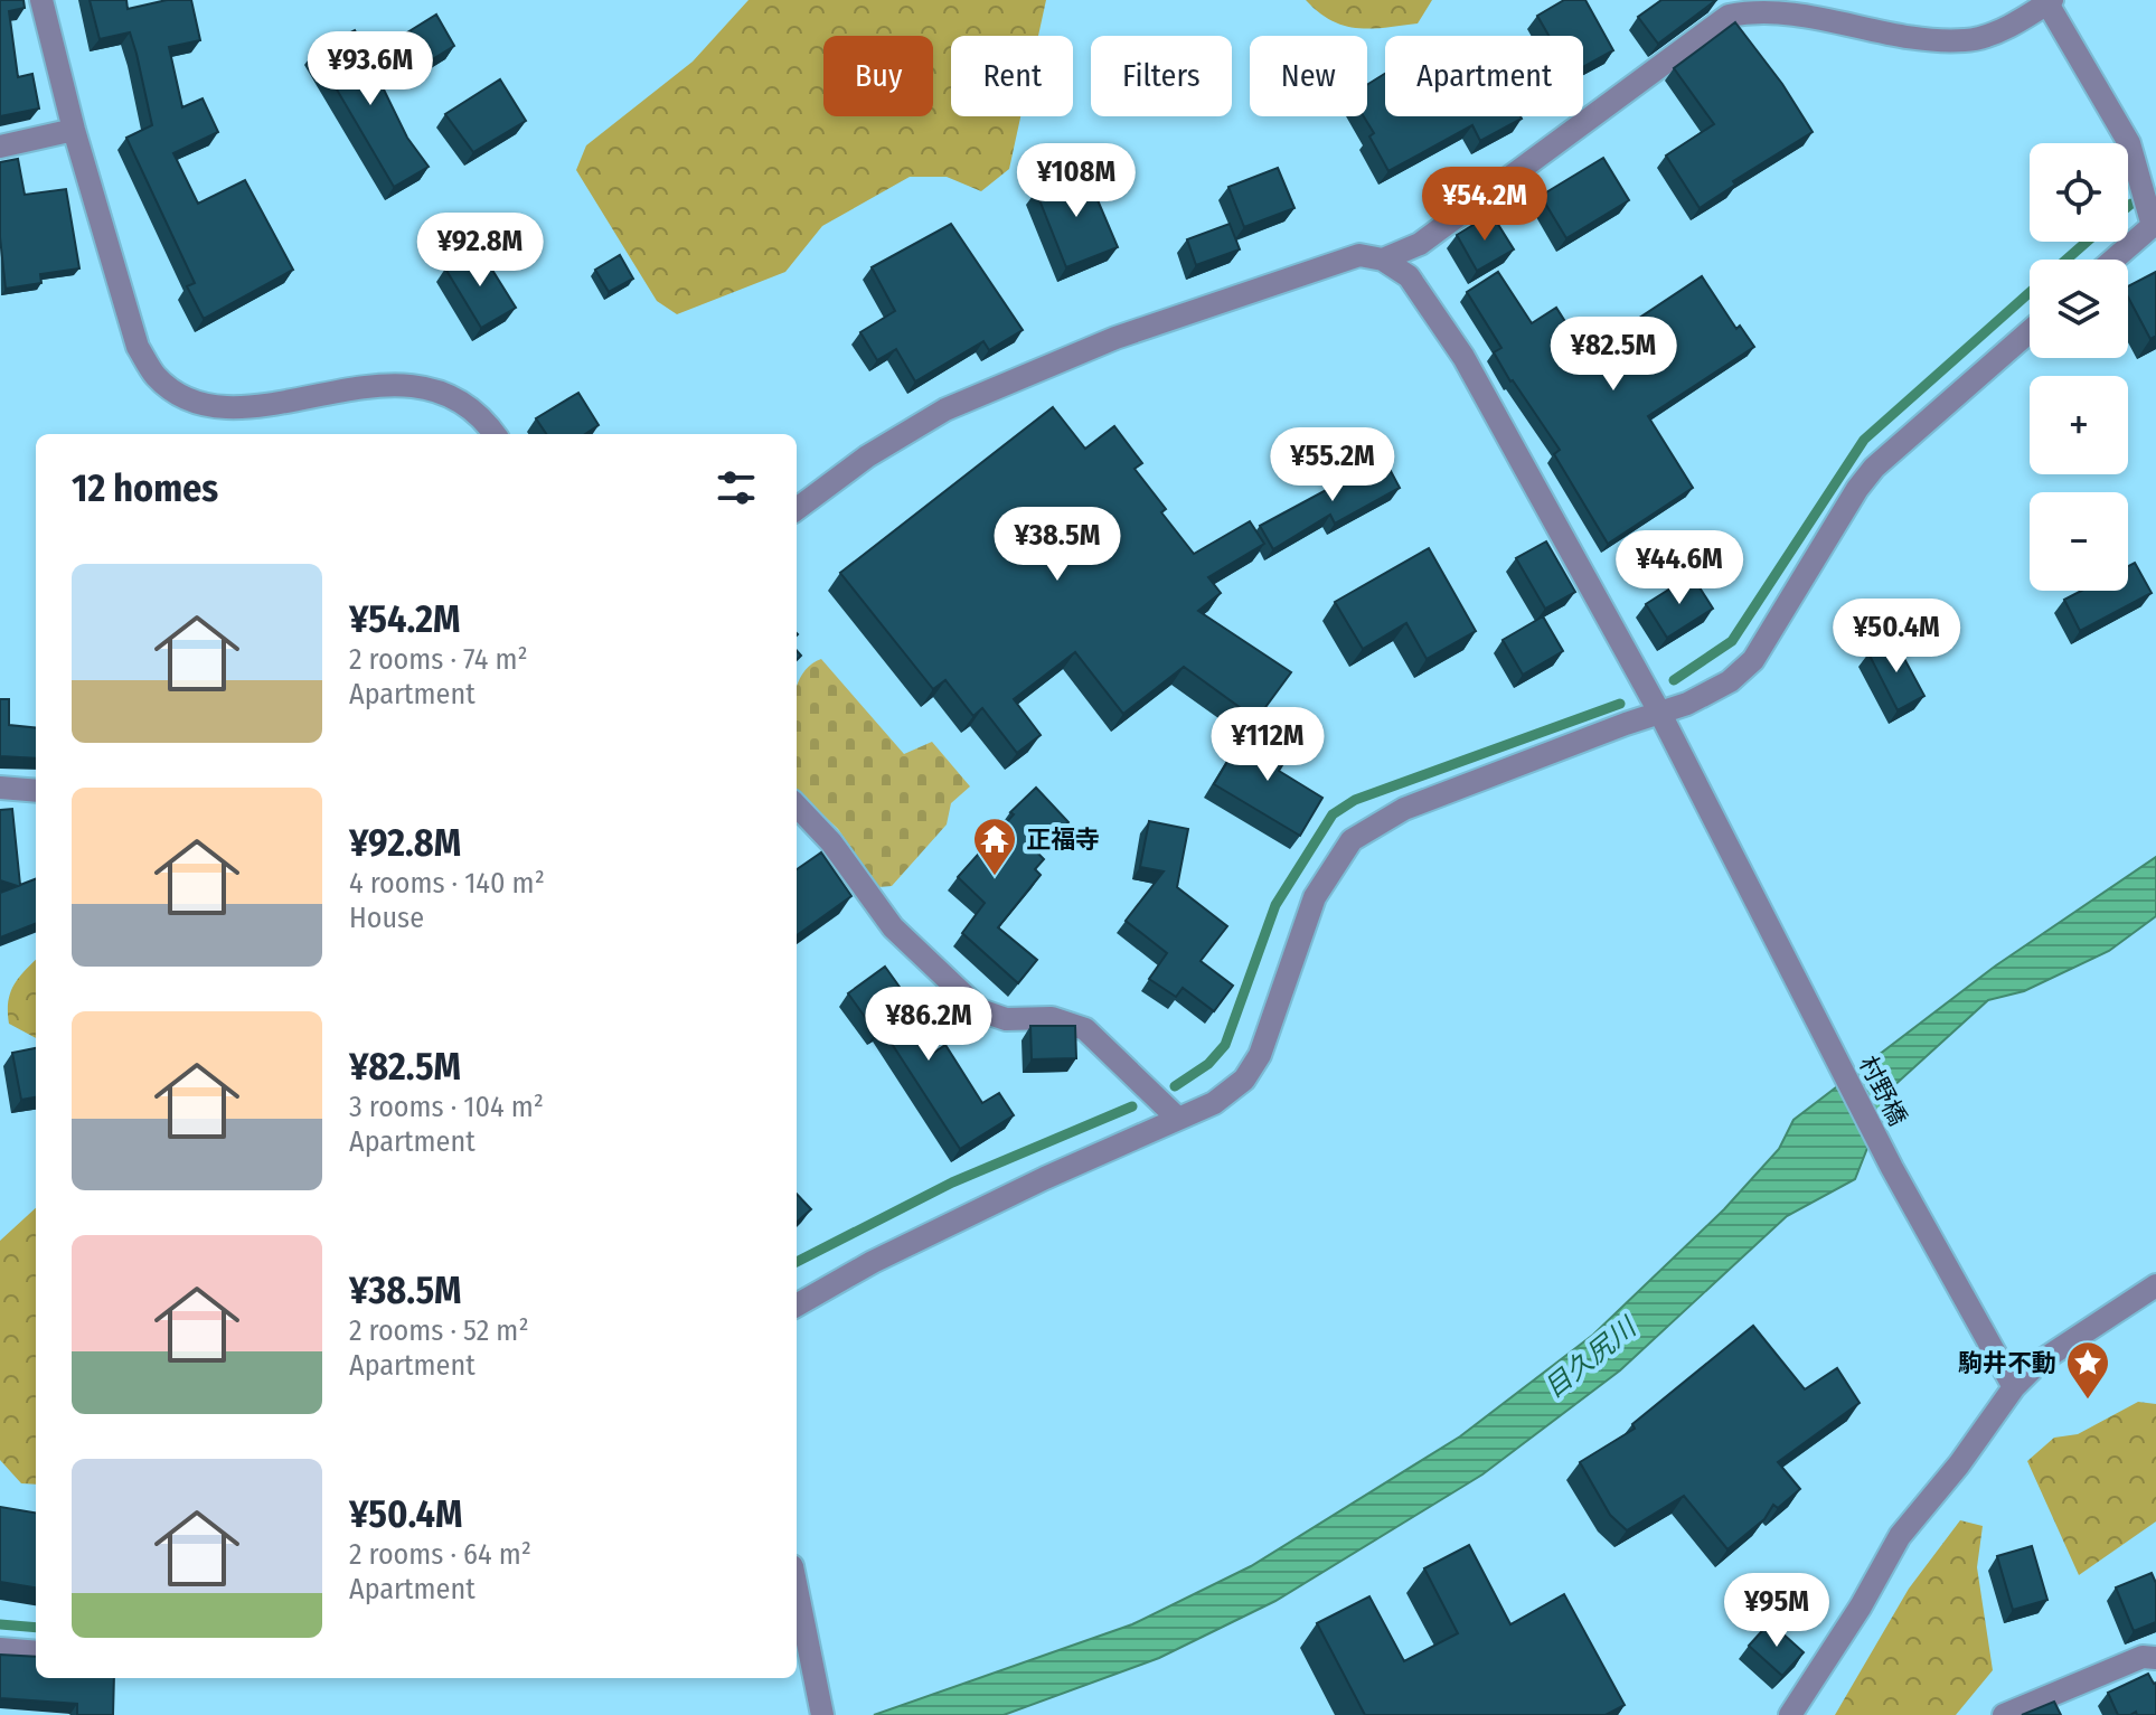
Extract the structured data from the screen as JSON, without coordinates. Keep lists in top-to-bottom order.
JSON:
{
  "streets": {
    "street": ["村野橋"]
  },
  "water": ["目久尻川"],
  "places": {
    "temple": ["正福寺"],
    "place": ["駒井不動"]
  },
  "page": {
    "price": [
      "¥93.6M",
      "¥108M",
      "¥54.2M",
      "¥92.8M",
      "¥82.5M",
      "¥55.2M",
      "¥38.5M",
      "¥44.6M",
      "¥50.4M",
      "¥112M",
      "¥86.2M",
      "¥95M"
    ],
    "chip": [
      "Buy",
      "Rent",
      "Filters",
      "New",
      "Apartment"
    ],
    "map_buttons": ["+", "−"],
    "heading": "12 homes",
    "list": [
      {
        "name": "¥54.2M",
        "note": "2 rooms · 74 m² · Apartment"
      },
      {
        "name": "¥92.8M",
        "note": "4 rooms · 140 m² · House"
      },
      {
        "name": "¥82.5M",
        "note": "3 rooms · 104 m² · Apartment"
      },
      {
        "name": "¥38.5M",
        "note": "2 rooms · 52 m² · Apartment"
      },
      {
        "name": "¥50.4M",
        "note": "2 rooms · 64 m² · Apartment"
      }
    ]
  }
}
